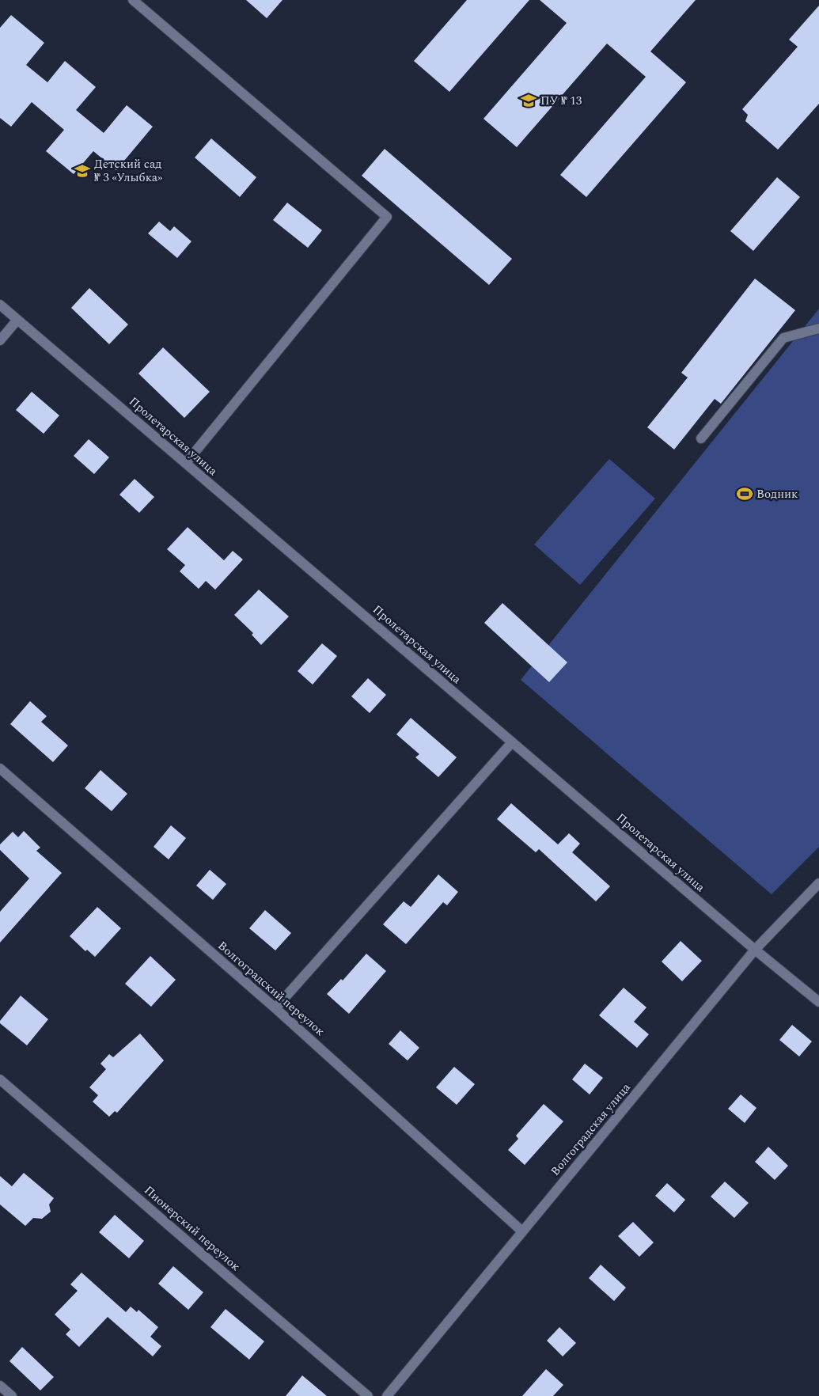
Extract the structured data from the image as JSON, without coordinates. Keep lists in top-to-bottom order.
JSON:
{
  "streets": {
    "street": [
      "Пролетарская улица",
      "Волгоградский переулок",
      "Волгоградская улица",
      "Пионерский переулок"
    ]
  },
  "crossings": [
    ["Пролетарская улица", "Волгоградская улица"],
    ["Волгоградский переулок", "Волгоградская улица"]
  ],
  "places": {
    "school or university": ["ПУ № 13", "Детский сад № 3 «Улыбка»"],
    "sports": ["Водник"]
  }
}
